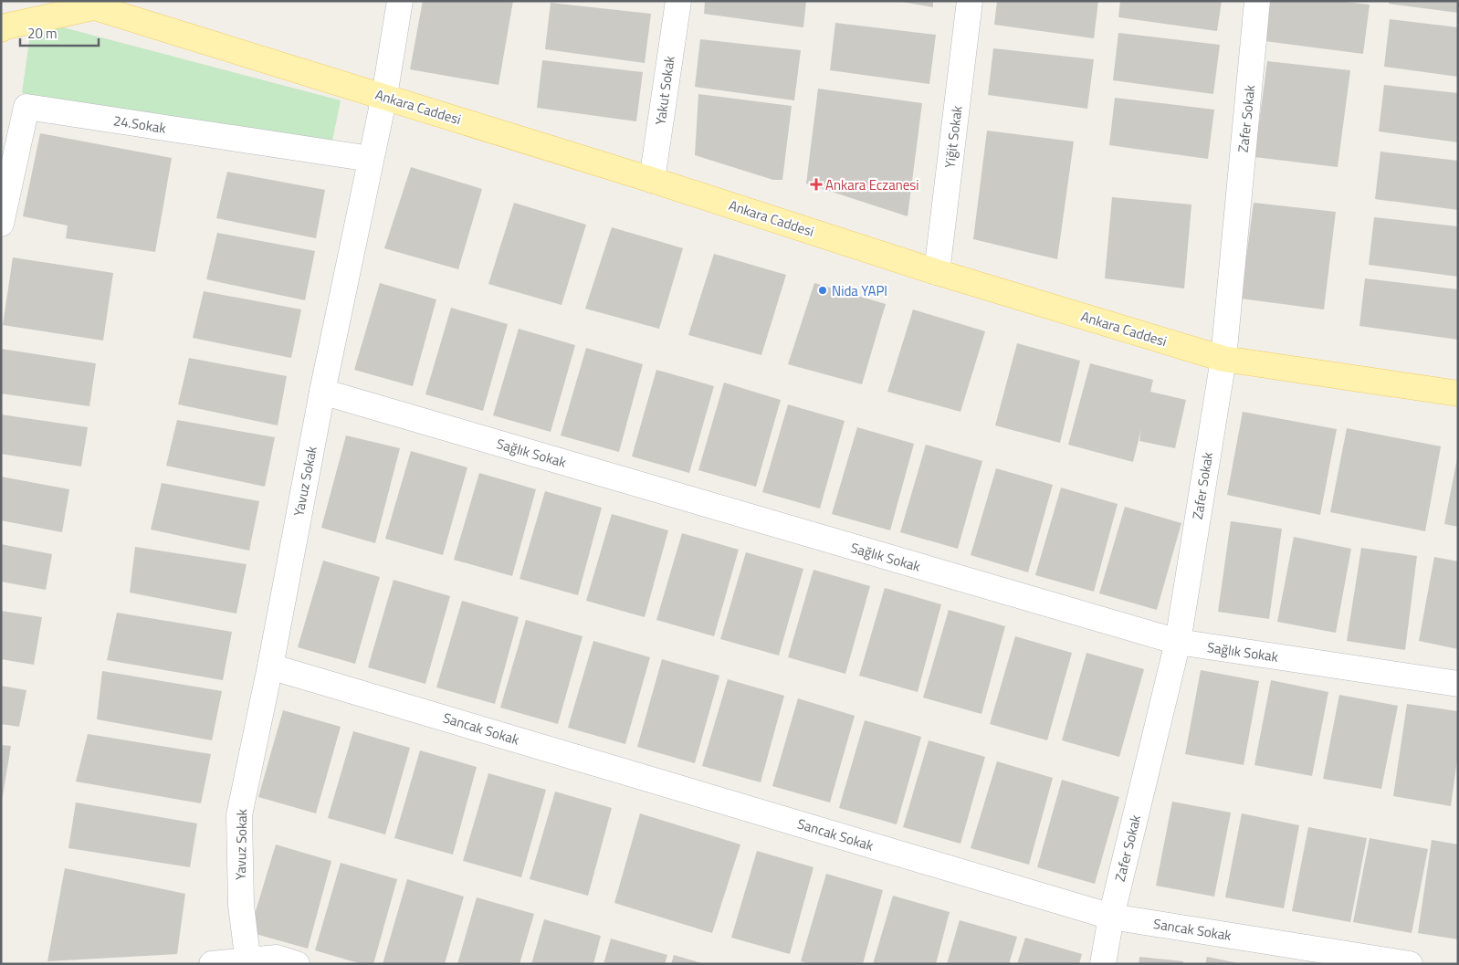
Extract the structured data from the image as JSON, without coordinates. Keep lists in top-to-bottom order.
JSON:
{
  "streets": {
    "main road": ["Ankara Caddesi"],
    "street": [
      "Yakut Sokak",
      "Zafer Sokak",
      "24.Sokak",
      "Yiğit Sokak",
      "Sağlık Sokak",
      "Yavuz Sokak",
      "Sancak Sokak"
    ]
  },
  "crossings": [
    ["Yakut Sokak", "Ankara Caddesi"],
    ["Ankara Caddesi", "Zafer Sokak"],
    ["Ankara Caddesi", "Yiğit Sokak"],
    ["Ankara Caddesi", "Yavuz Sokak"],
    ["Zafer Sokak", "Sağlık Sokak"],
    ["Zafer Sokak", "Sancak Sokak"],
    ["24.Sokak", "Yavuz Sokak"],
    ["Sağlık Sokak", "Yavuz Sokak"],
    ["Yavuz Sokak", "Sancak Sokak"]
  ],
  "places": {
    "health": ["Ankara Eczanesi"],
    "other": ["Nida YAPI"]
  },
  "scale_bar": "20 m"
}
